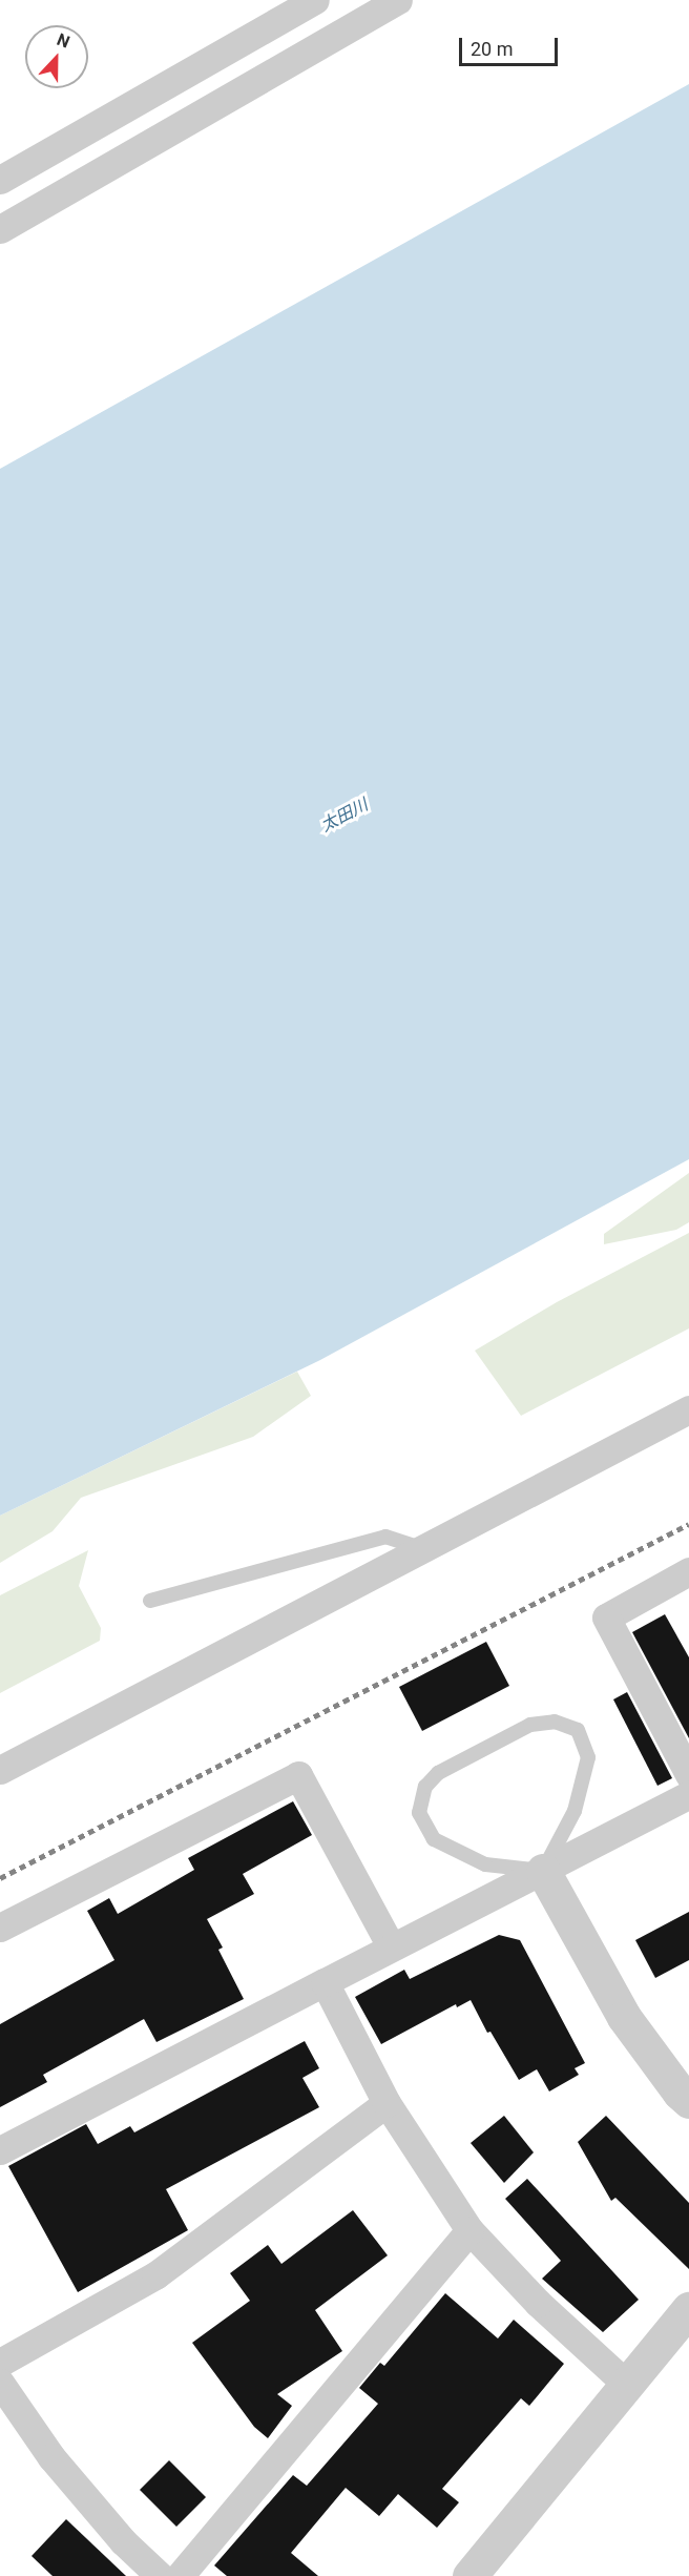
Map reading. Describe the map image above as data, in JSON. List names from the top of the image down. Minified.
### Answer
{"water":["太田川"],"scale_bar":"20 m","north":"top"}
